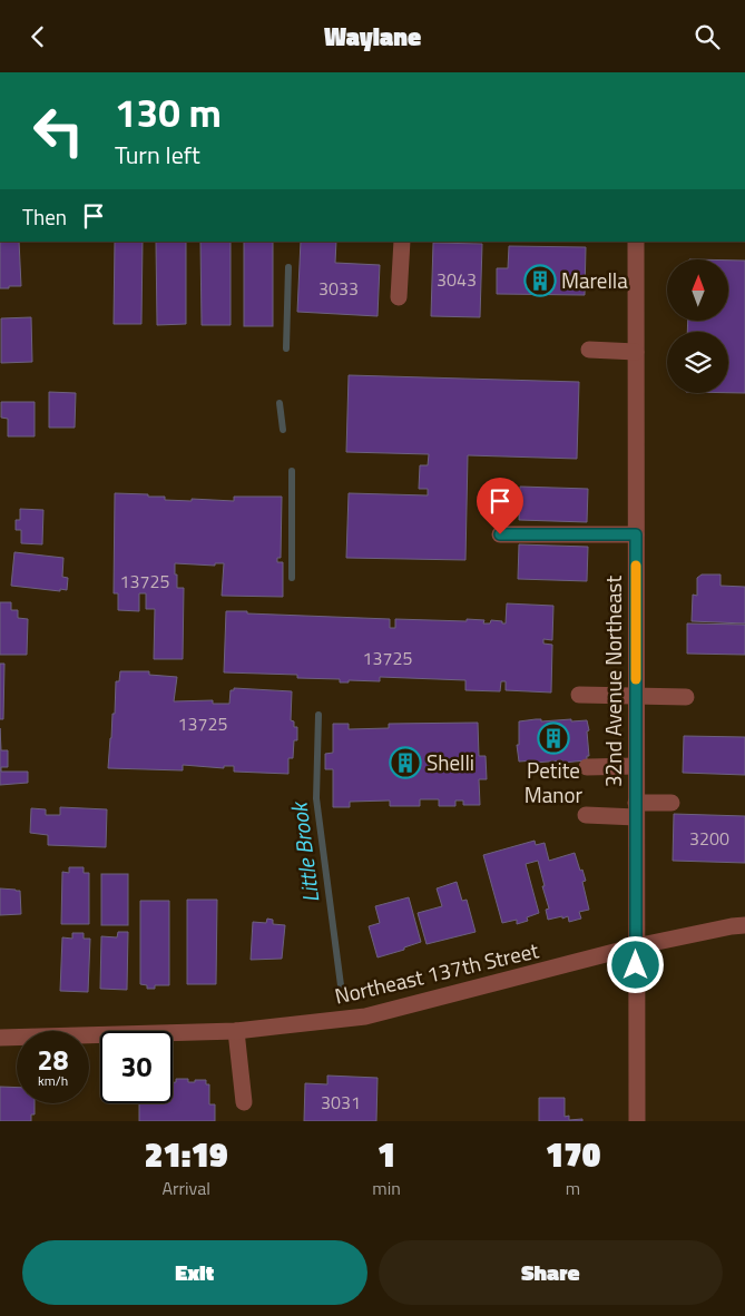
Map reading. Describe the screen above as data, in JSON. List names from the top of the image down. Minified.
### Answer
{"streets":{"street":["32nd Avenue Northeast","Northeast 137th Street"]},"crossings":[["32nd Avenue Northeast","Northeast 137th Street"]],"water":["Little Brook"],"places":{"building":["Marella","Petite Manor","Shelli"]},"house_numbers":["3043","3033","13725","13725","13725","3200","3031"],"north":"top","page":{"header":"Waylane","turn":["130 m","Turn left"],"then":"Then","speed":"28 km/h","limit":"30","eta":["21:19","Arrival","1","min","170","m"],"buttons":["Exit","Share"]}}
